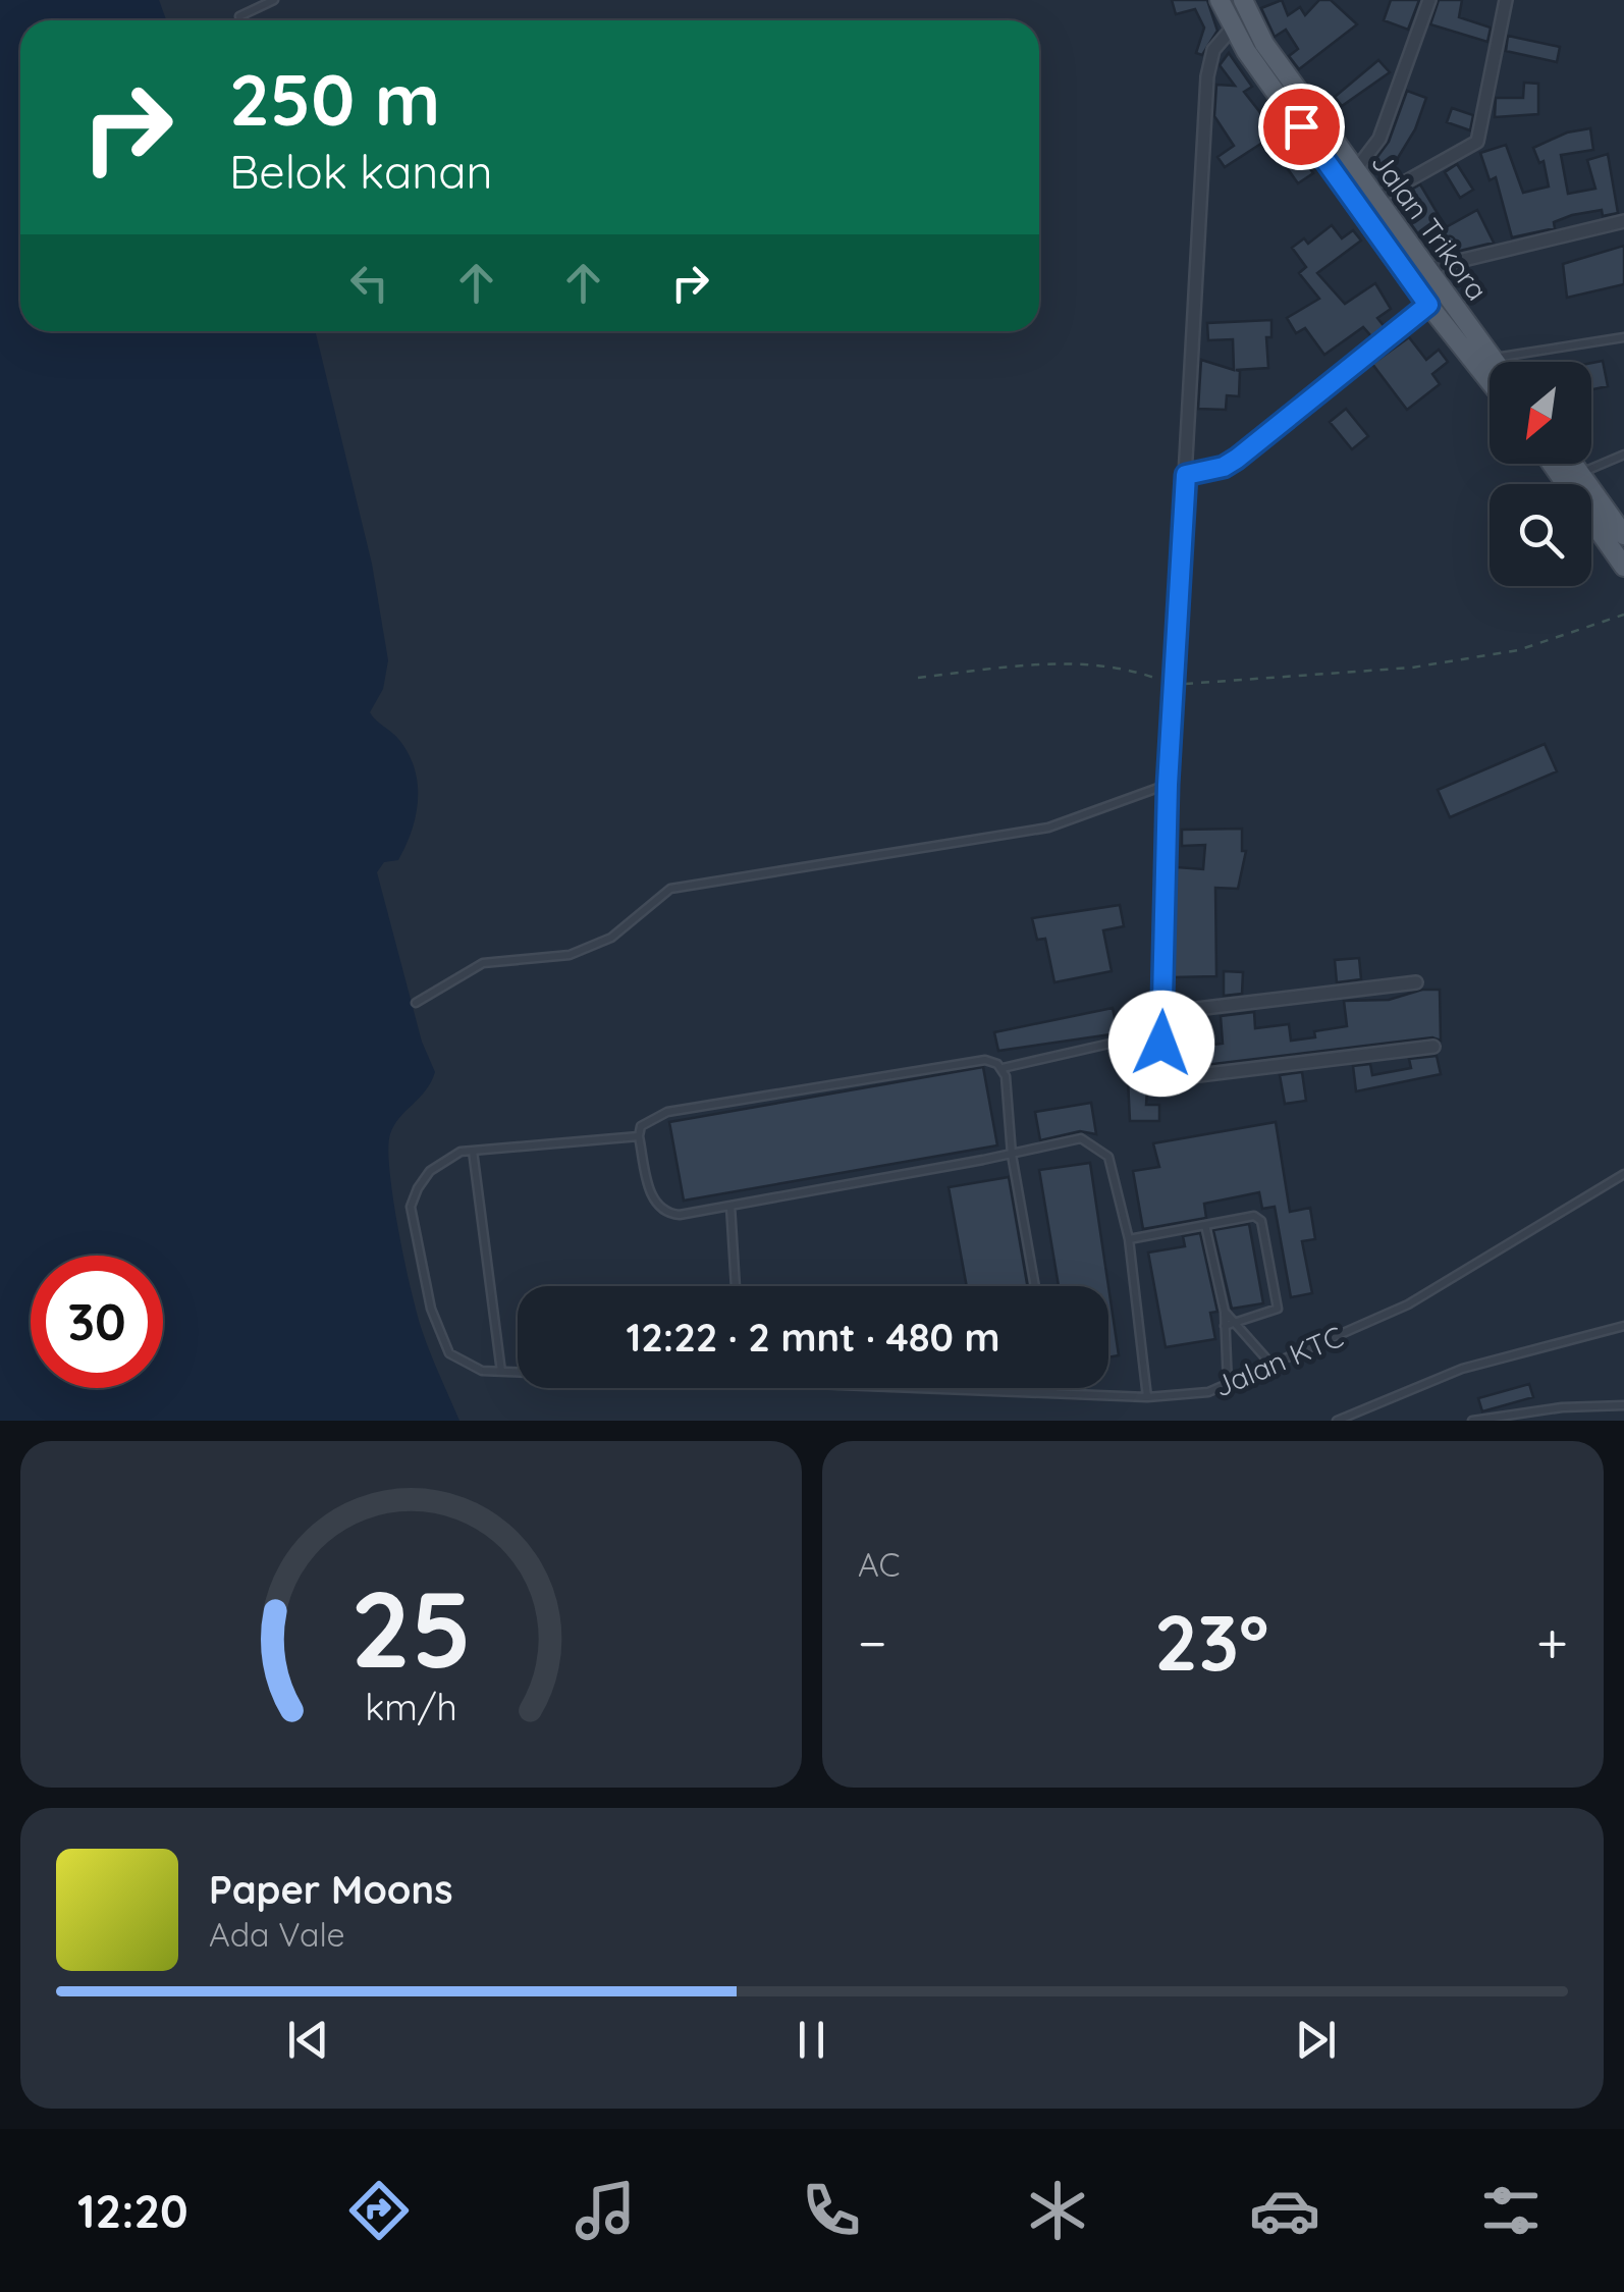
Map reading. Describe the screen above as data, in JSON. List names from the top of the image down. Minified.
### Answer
{"streets":{"main road":["Jalan Trikora"],"lane":["Jalan KTC"]},"north":"bottom left","page":{"turn":["250 m","Belok kanan"],"limit":"30","trip":"12:22 · 2 mnt · 480 m","tile":"AC","heat":["−","23°","+"],"song":["Paper Moons","Ada Vale"],"tabs":"12:20","gauge":["25","km/h"]}}
